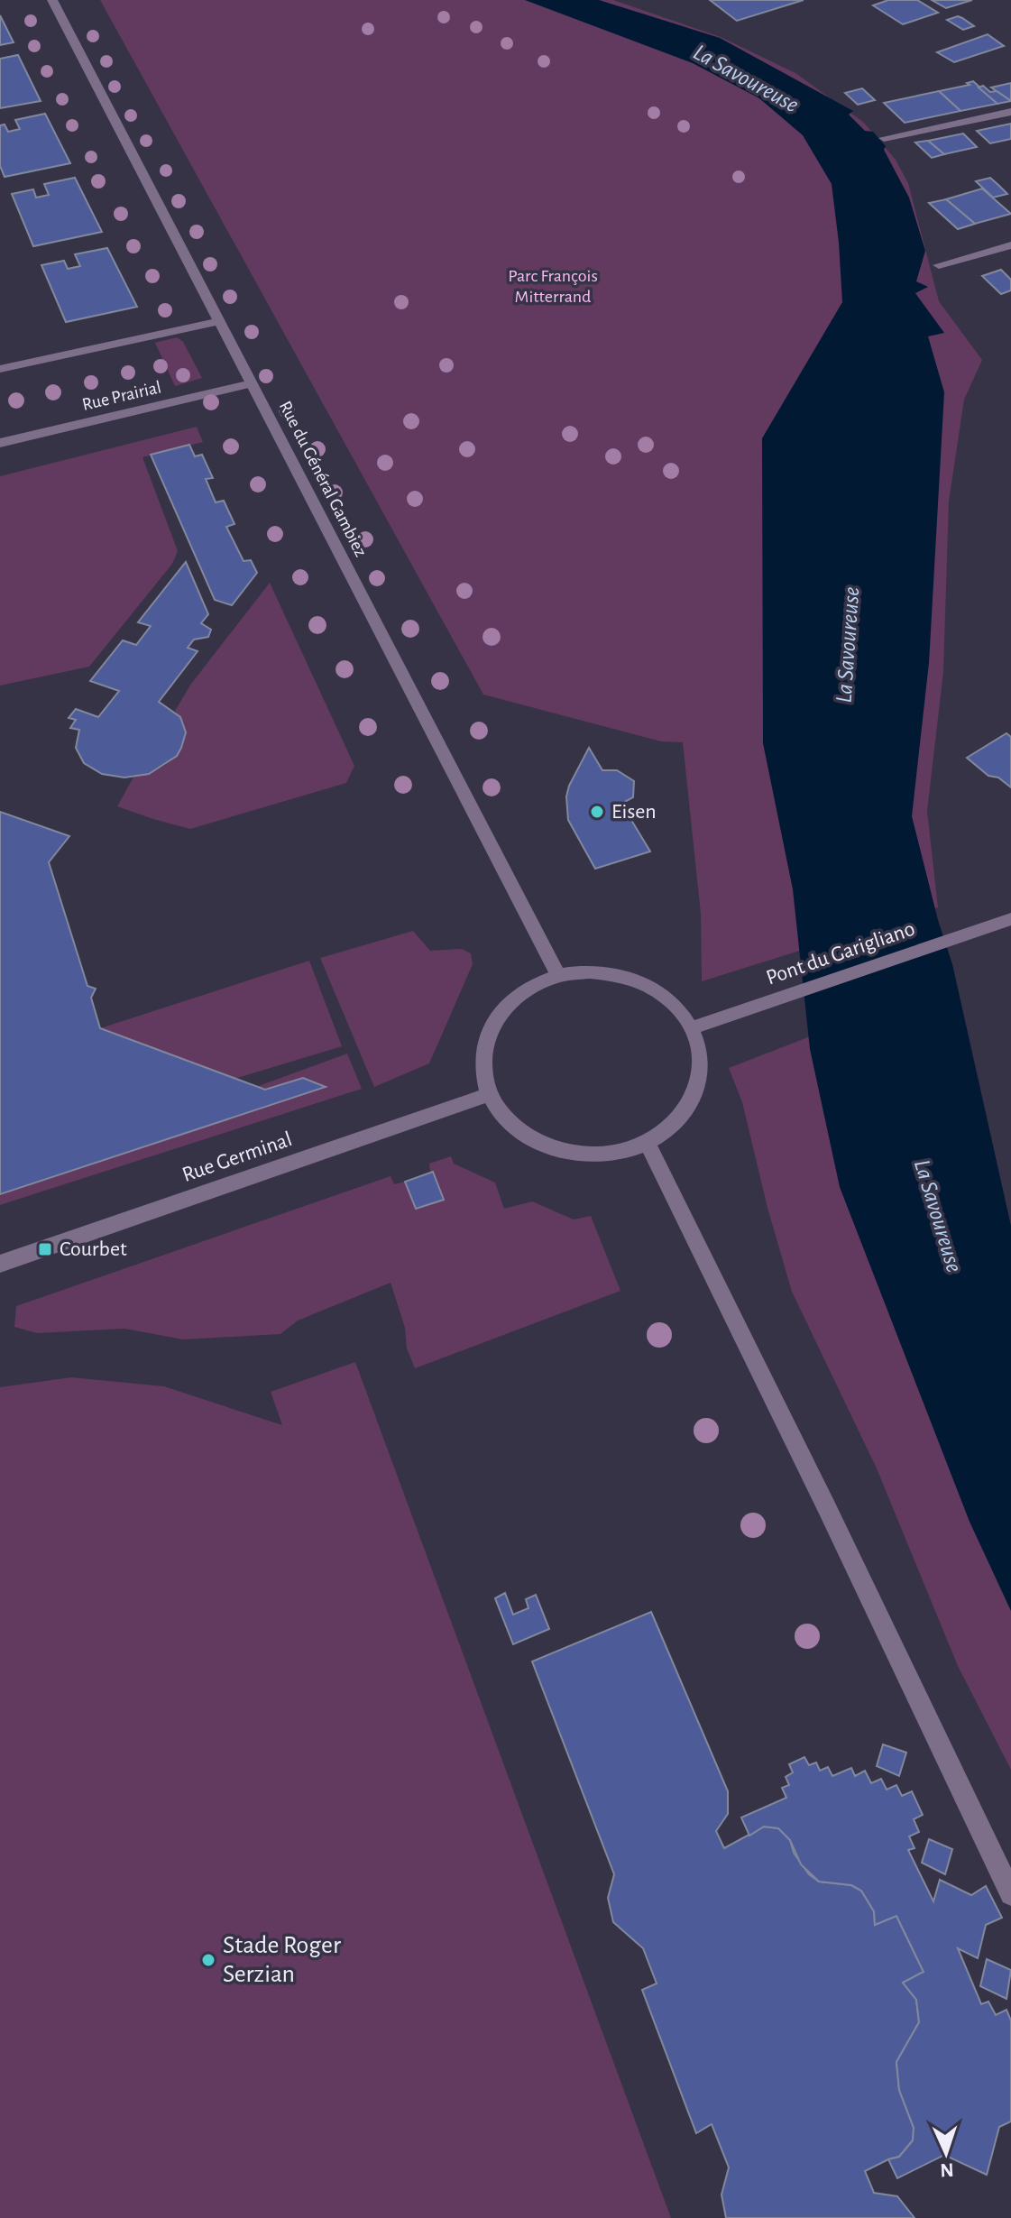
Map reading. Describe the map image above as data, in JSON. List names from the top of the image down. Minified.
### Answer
{"streets":{"street":["Rue Prairial","Rue du Général Gambiez","Pont du Garigliano","Rue Germinal"]},"crossings":[["Rue Prairial","Rue du Général Gambiez"],["Rue du Général Gambiez","Pont du Garigliano"],["Rue du Général Gambiez","Rue Germinal"],["Pont du Garigliano","Rue Germinal"]],"water":["La Savoureuse"],"parks":["Parc François Mitterrand"],"places":{"other":["Eisen","Stade Roger Serzian"],"transit":["Courbet"]},"north":"bottom"}
